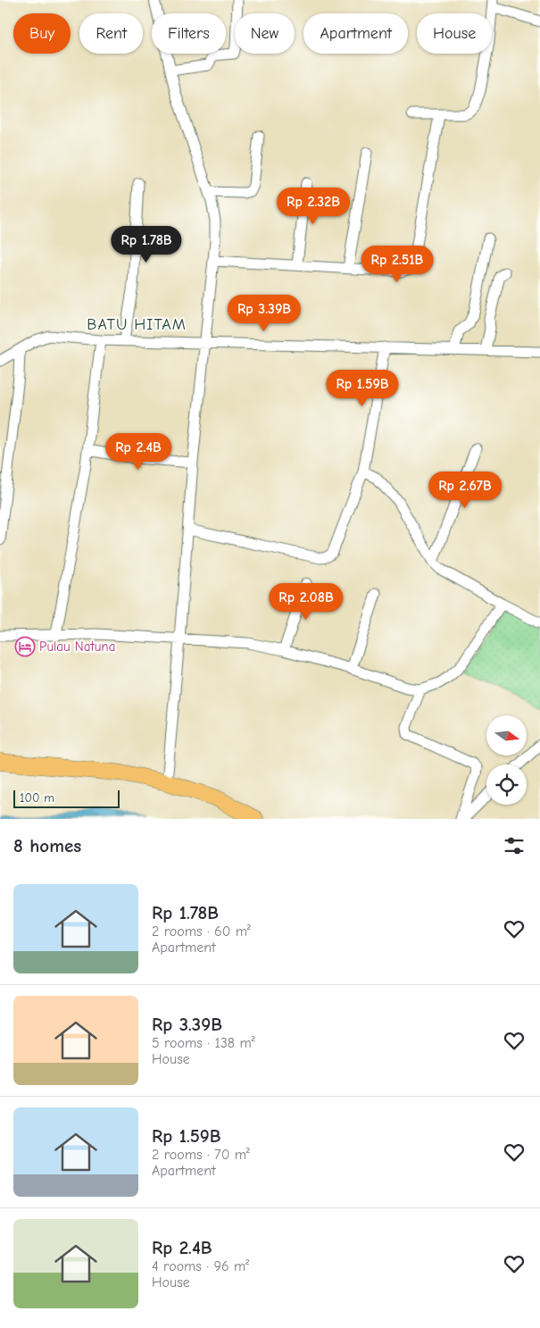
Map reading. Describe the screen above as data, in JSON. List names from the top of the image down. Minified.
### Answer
{"districts":["BATU HITAM"],"places":{"hotel":["Pulau Natuna"]},"scale_bar":"100 m","north":"right","page":{"chip":["Buy","Rent","Filters","New","Apartment","House"],"price":["Rp 2.32B","Rp 1.78B","Rp 2.51B","Rp 3.39B","Rp 1.59B","Rp 2.4B","Rp 2.67B","Rp 2.08B"],"scale":"100 m","heading":"8 homes","list":[{"name":"Rp 1.78B","note":"2 rooms · 60 m² · Apartment"},{"name":"Rp 3.39B","note":"5 rooms · 138 m² · House"},{"name":"Rp 1.59B","note":"2 rooms · 70 m² · Apartment"},{"name":"Rp 2.4B","note":"4 rooms · 96 m² · House"}]}}
